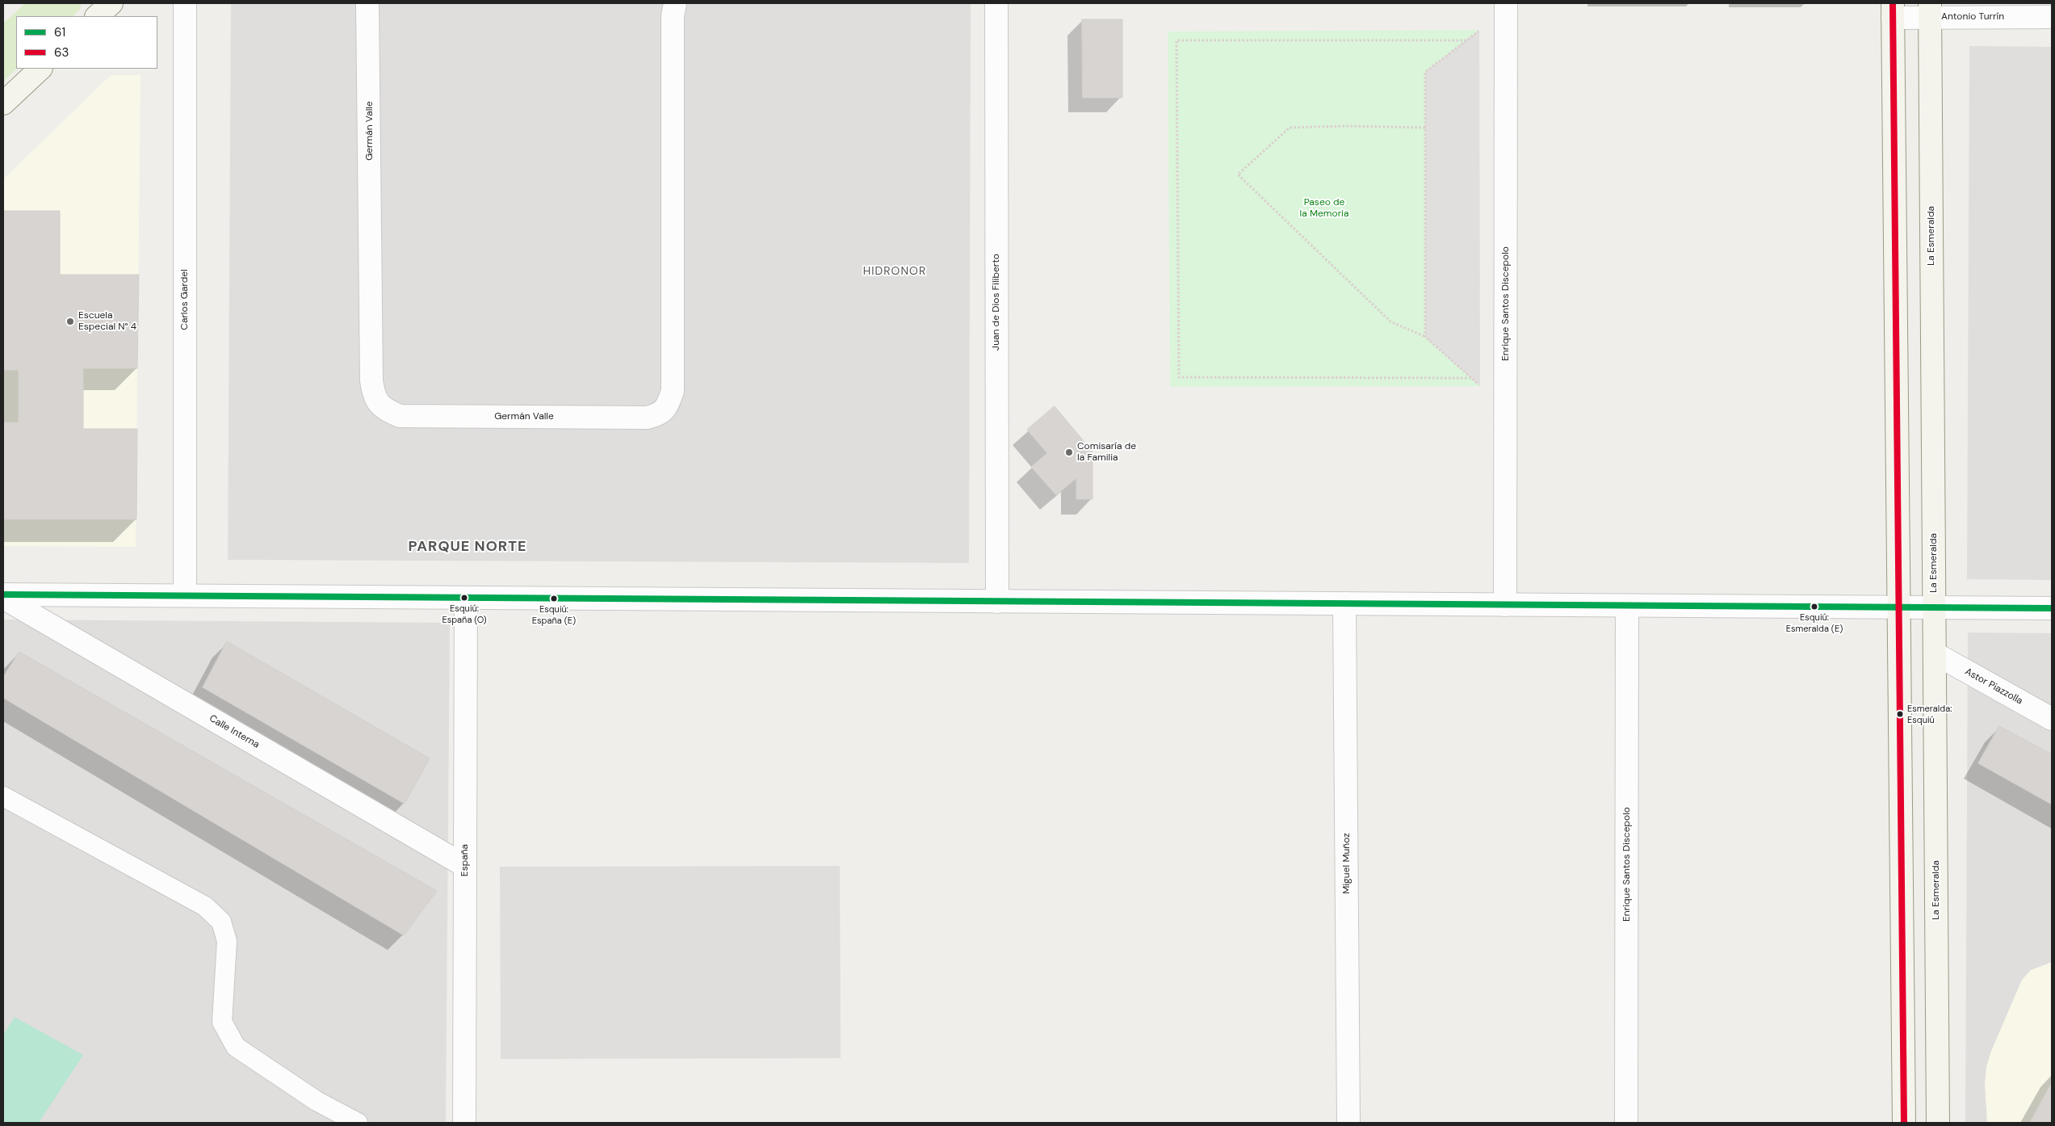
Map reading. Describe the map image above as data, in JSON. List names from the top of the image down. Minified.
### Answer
{"streets":{"main road":["La Esmeralda"],"street":["Antonio Turrín","Germán Valle","Carlos Gardel","Juan de Dios Filiberto","Enrique Santos Discepolo","Astor Piazzolla","Calle Interna","España","Miguel Muñoz"]},"crossings":[["Antonio Turrín","La Esmeralda"],["La Esmeralda","Astor Piazzolla"],["Calle Interna","España"]],"districts":["HIDRONOR","PARQUE NORTE"],"parks":["Paseo de la Memoria"],"places":["Escuela Especial N° 4","Comisaría de la Familia","Esquiú: España (O)","Esquiú: España (E)","Esquiú: Esmeralda (E)","Esmeralda: Esquiú"],"lines":["transit line 63","transit line 61"],"legend":["61","63"]}
